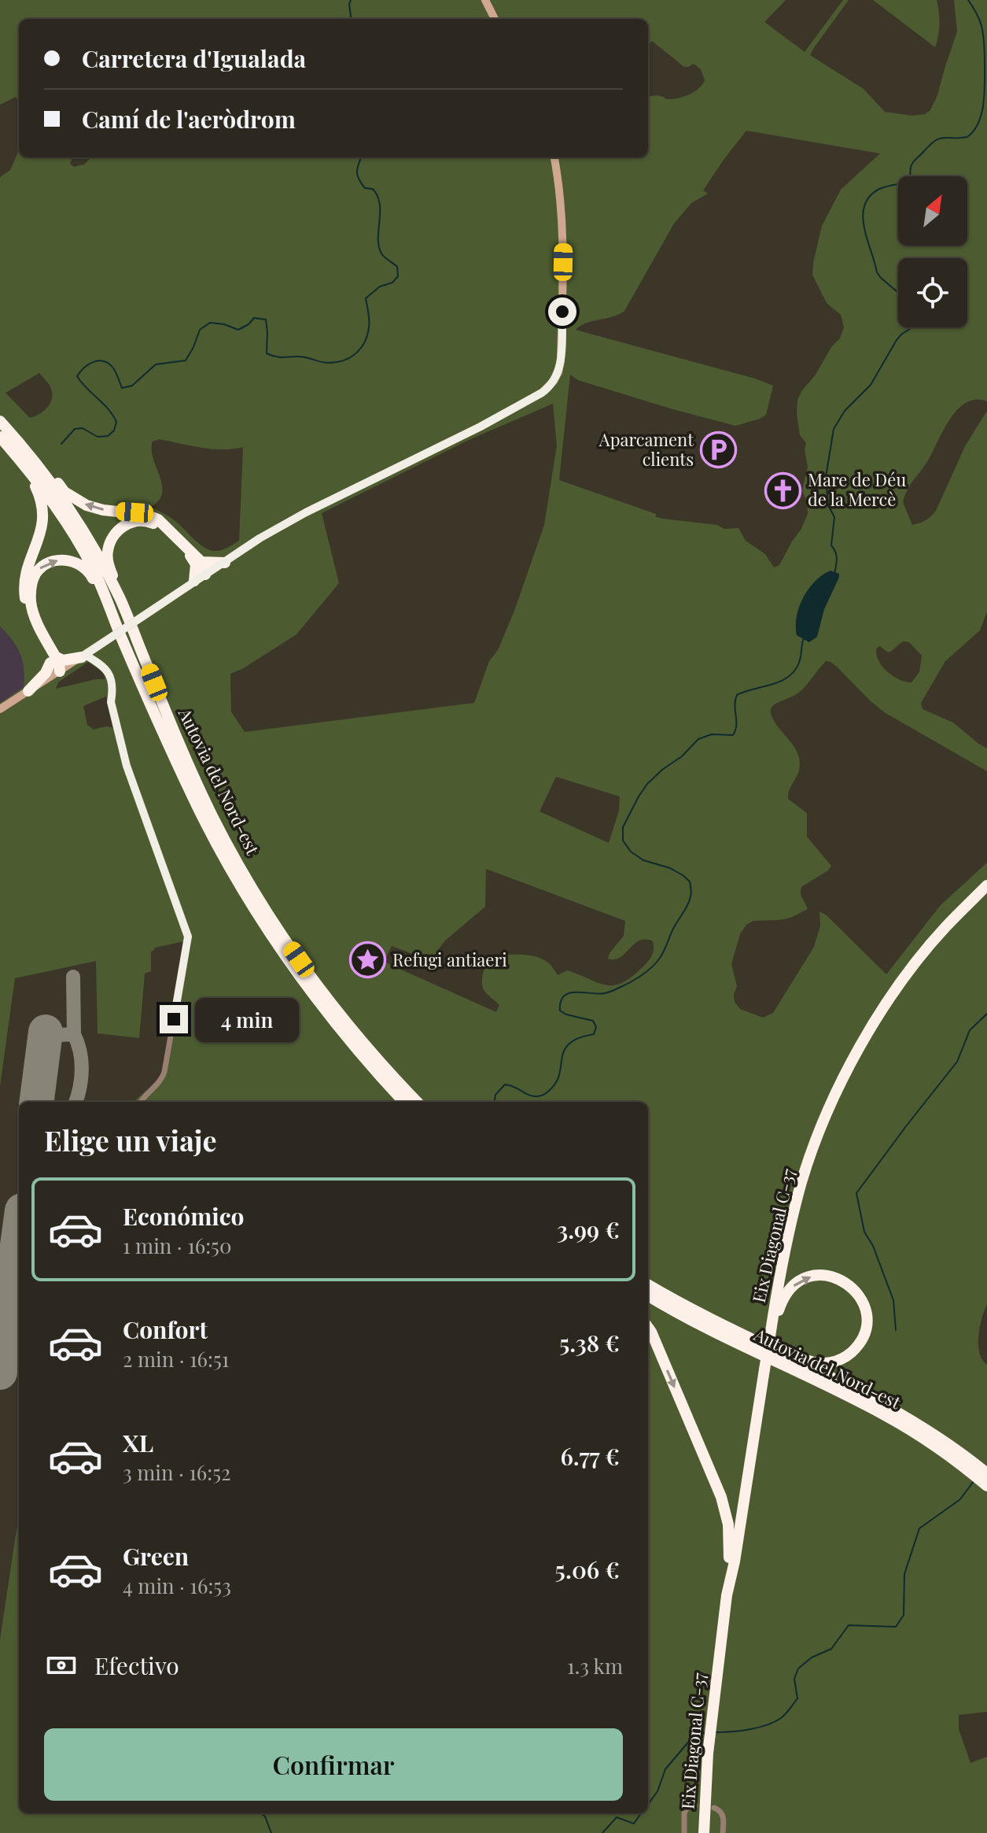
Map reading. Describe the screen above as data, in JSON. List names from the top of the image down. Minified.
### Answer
{"streets":{"highway":["Autovia del Nord-est","Eix Diagonal C-37"]},"places":{"parking":["Aparcament clients"],"church":["Mare de Déu de la Mercè"],"place":["Refugi antiaeri"]},"north":"top right","page":{"banner":["Carretera d'Igualada","Camí de l'aeròdrom"],"bubble":"4 min","heading":"Elige un viaje","list":[{"name":"Económico","note":"1 min · 16:50","value":"3.99 €"},{"name":"Confort","note":"2 min · 16:51","value":"5.38 €"},{"name":"XL","note":"3 min · 16:52","value":"6.77 €"},{"name":"Green","note":"4 min · 16:53","value":"5.06 €"}],"pay":["Efectivo","1.3 km"],"buttons":"Confirmar"}}
